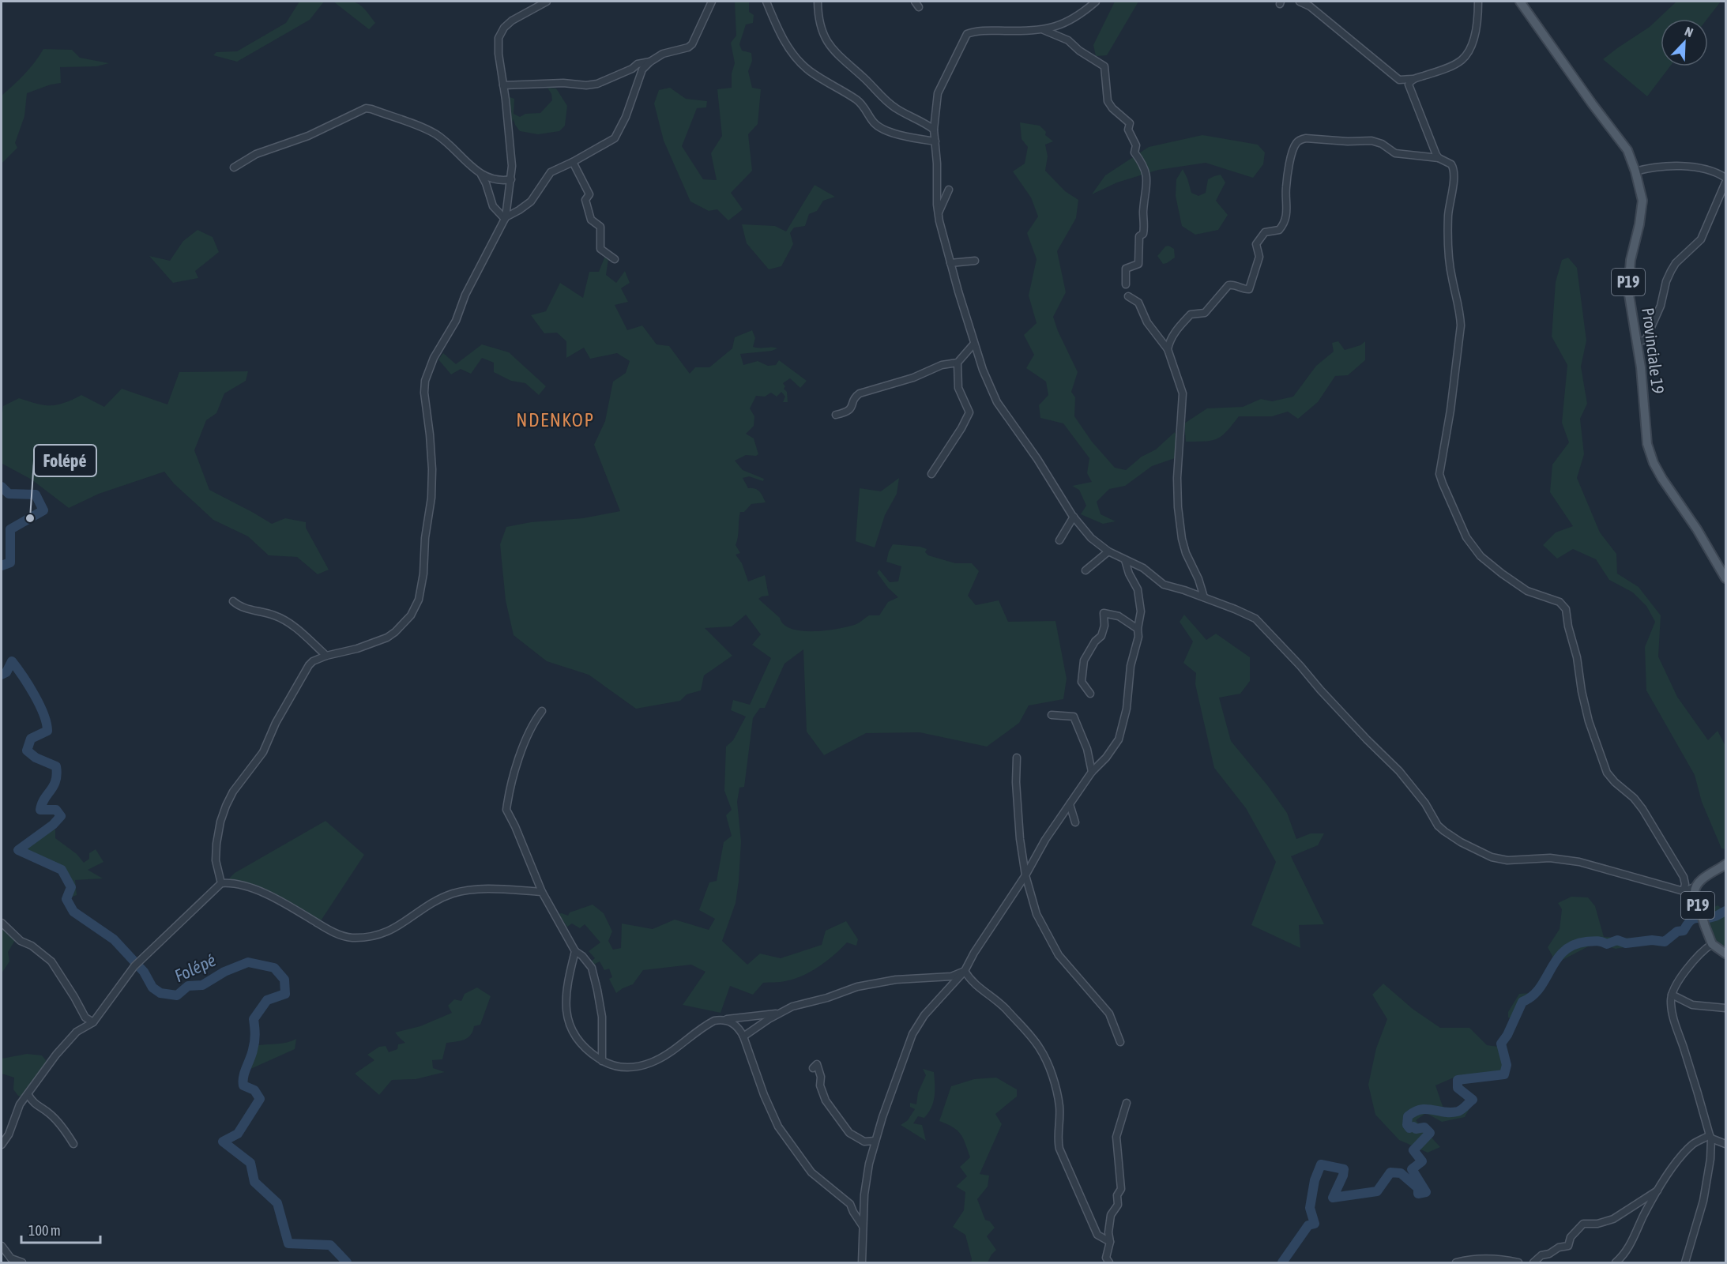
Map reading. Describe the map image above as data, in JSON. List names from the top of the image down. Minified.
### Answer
{"streets":{"main road":["P19","Provinciale 19"]},"districts":["NDENKOP"],"water":["Folépé"],"places":["Folépé"],"scale_bar":"100 m","north":"top right"}
